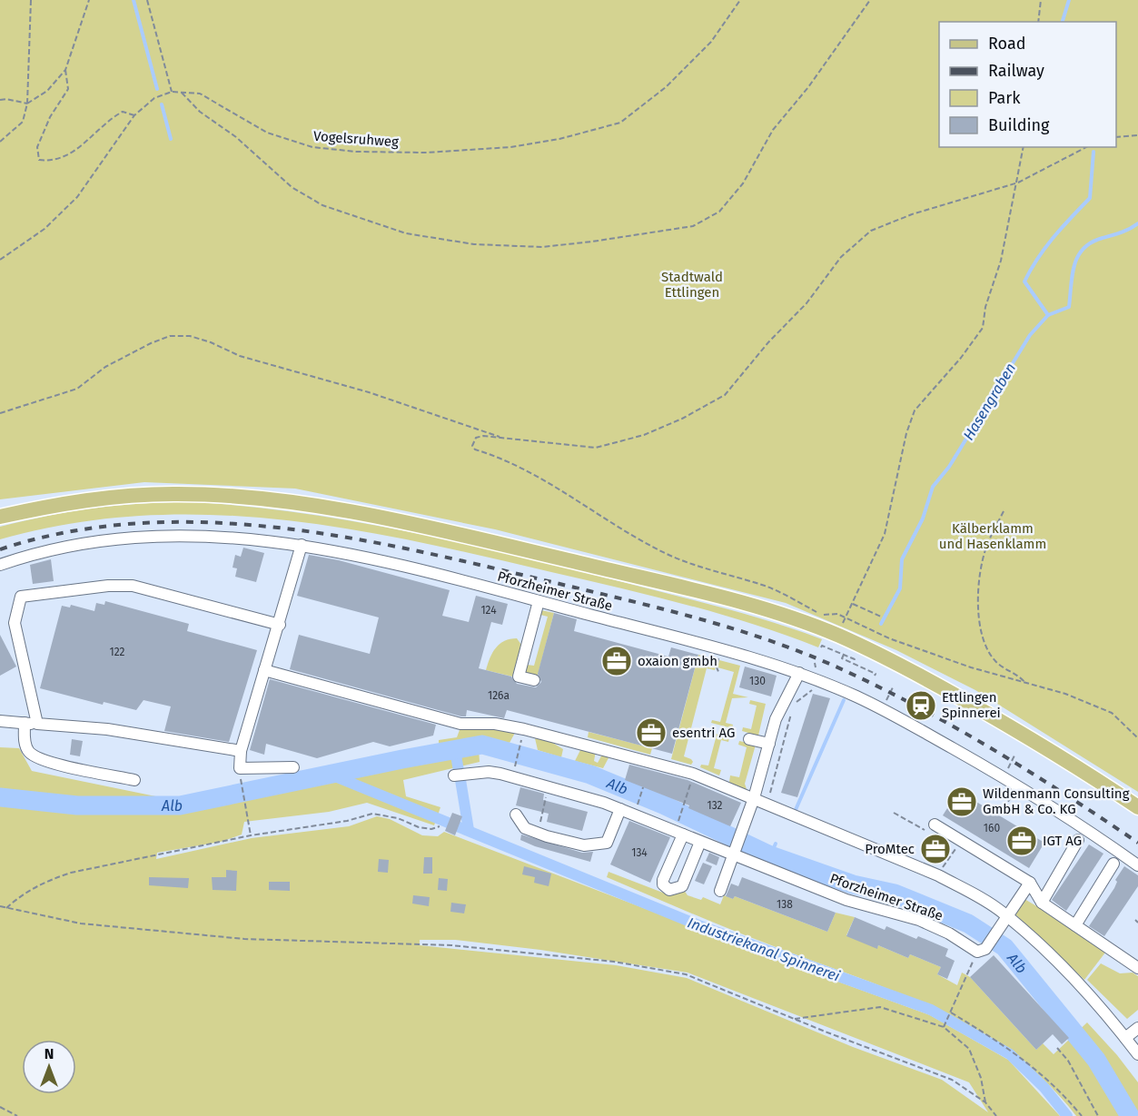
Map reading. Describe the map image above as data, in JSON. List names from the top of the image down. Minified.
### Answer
{"streets":{"street":["Pforzheimer Straße"],"path":["Vogelsruhweg"]},"water":["Hasengraben","Alb","Industriekanal Spinnerei"],"parks":["Stadtwald Ettlingen","Kälberklamm und Hasenklamm"],"places":{"office":["oxaion gmbh","esentri AG","Wildenmann Consulting GmbH & Co. KG","IGT AG","ProMtec"],"station":["Ettlingen Spinnerei"]},"house_numbers":["124","122","130","126a","132","160","134","138"],"legend":["Road","Railway","Park","Building"],"north":"top"}
